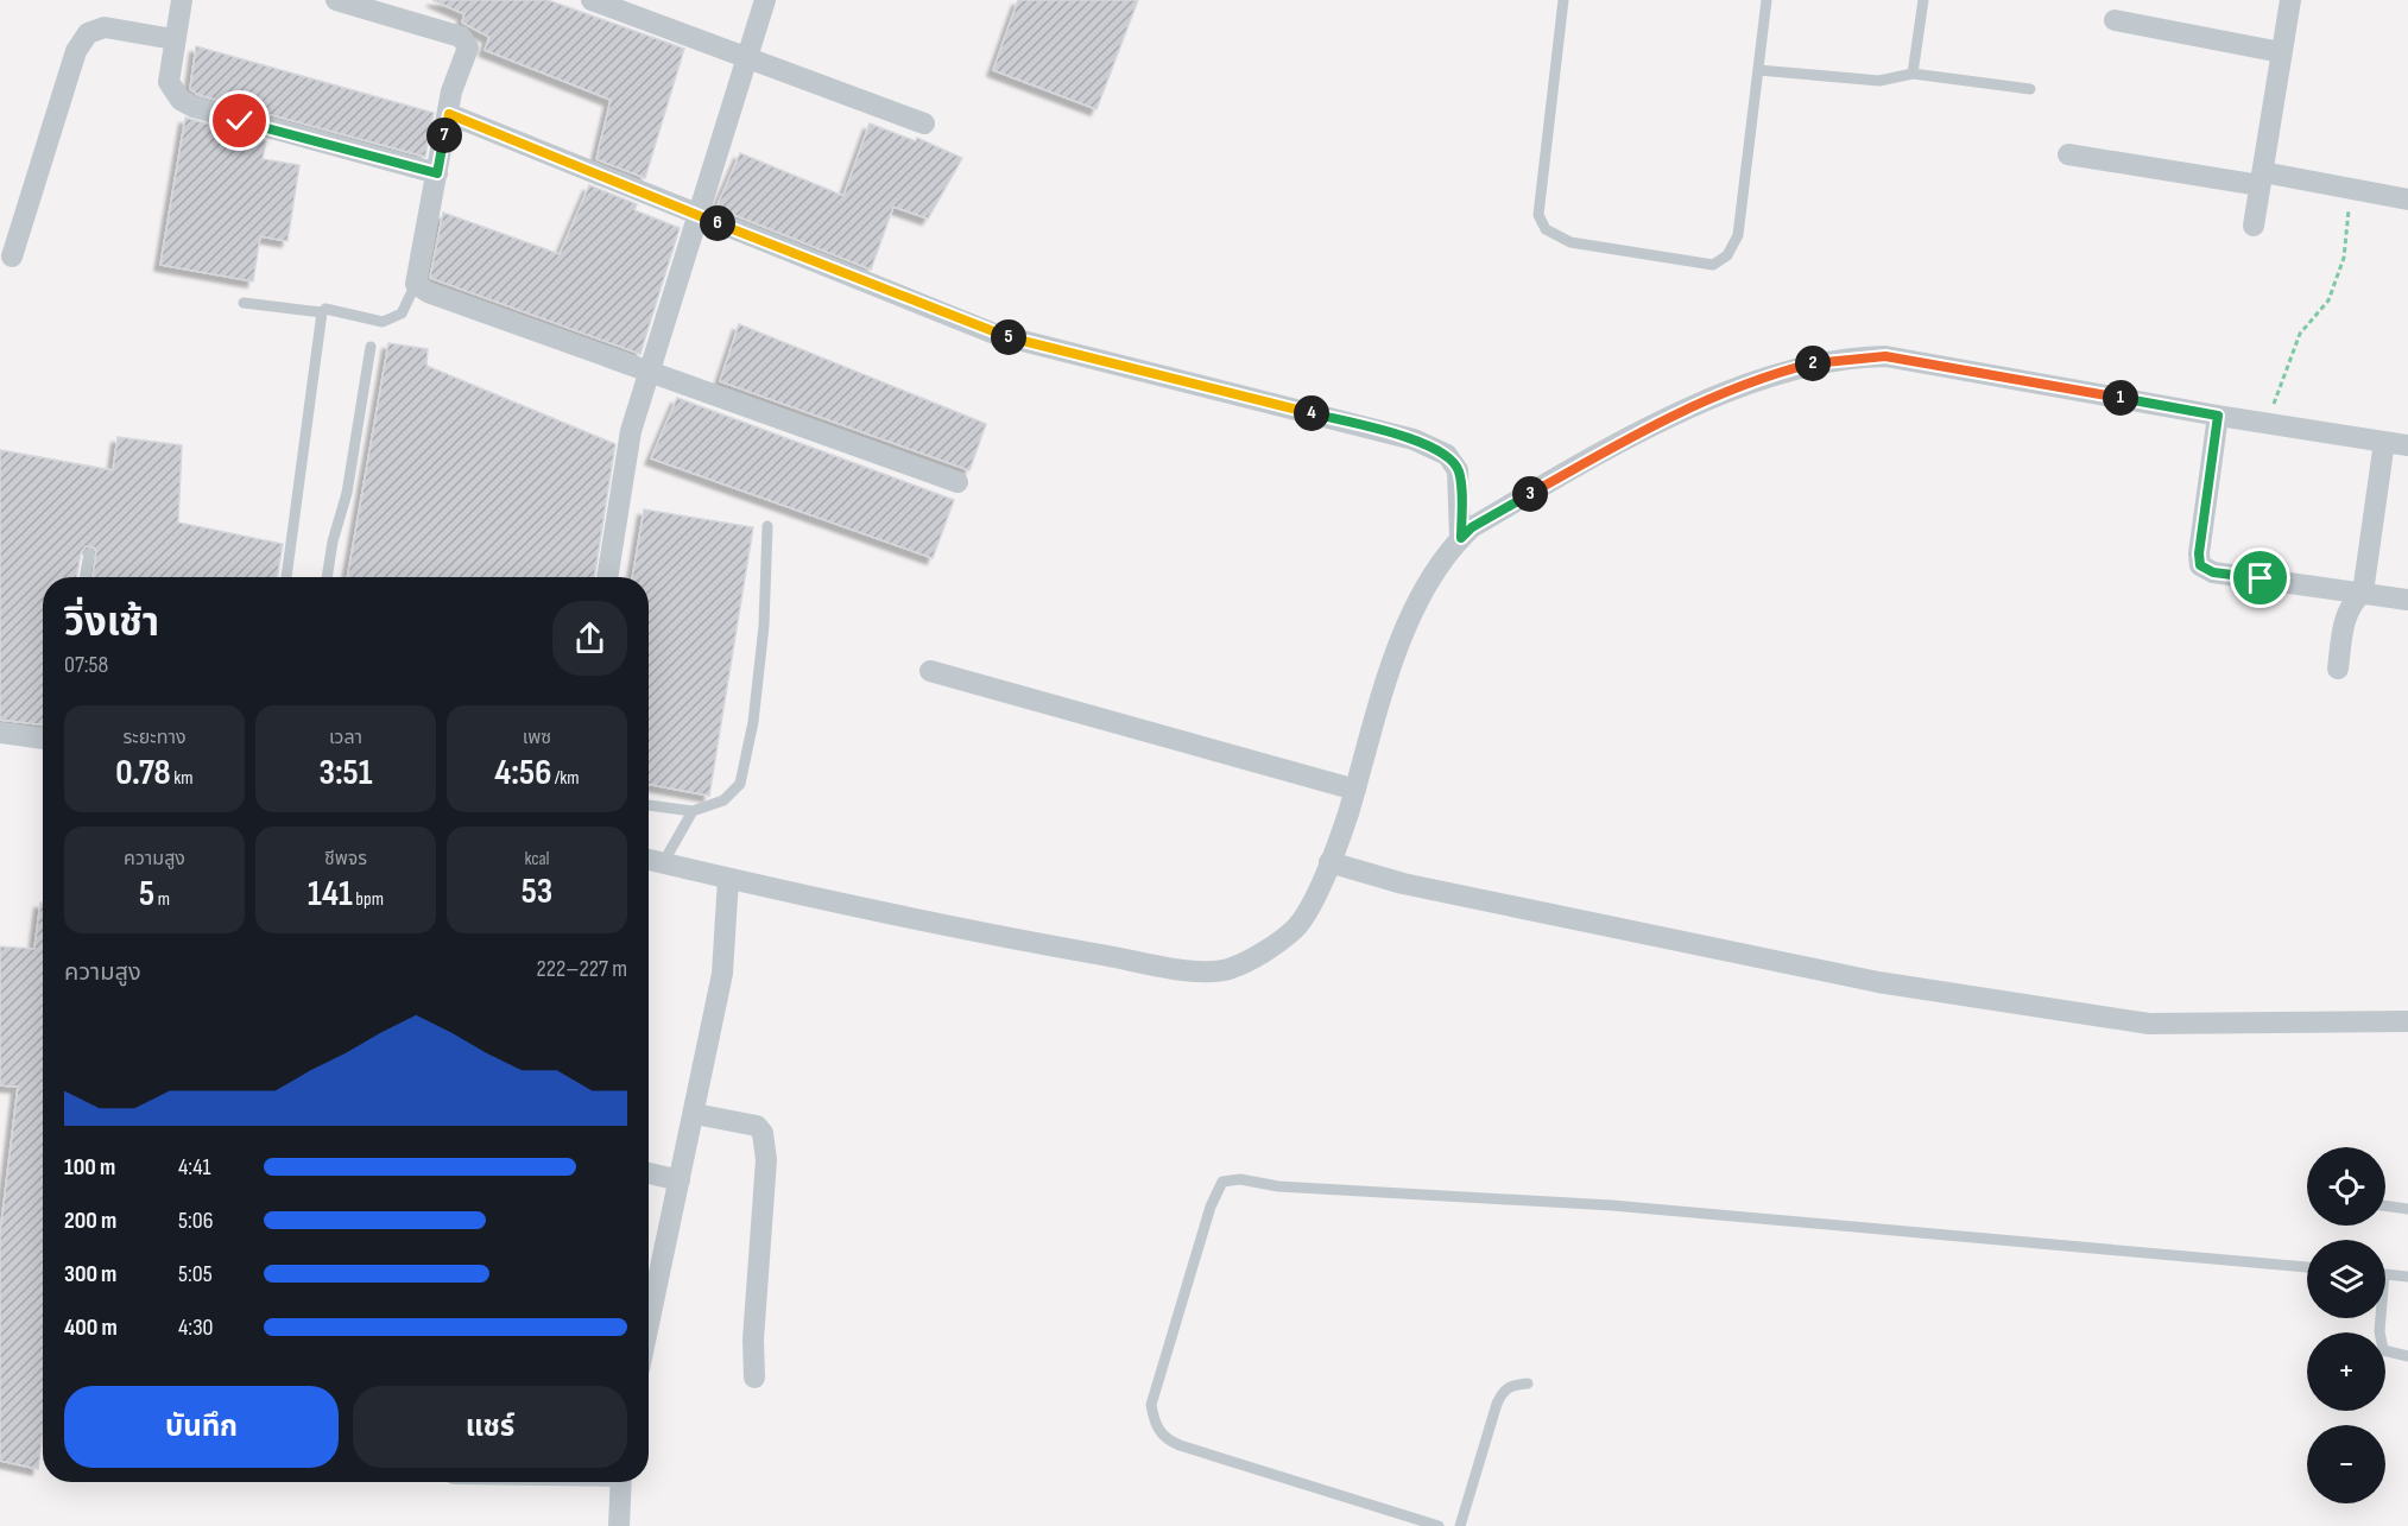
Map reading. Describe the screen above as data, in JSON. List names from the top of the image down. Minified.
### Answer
{"page":{"pins":["7","6","5","2","1","4","3"],"heading":["วิ่งเช้า","07:58"],"stats":[["ระยะทาง","0.78 km"],["เวลา","3:51"],["เพซ","4:56 /km"],["ความสูง","5 m"],["ชีพจร","141 bpm"],["kcal","53"]],"chart":["ความสูง","222–227 m"],"list":[{"name":"100 m","note":"4:41"},{"name":"200 m","note":"5:06"},{"name":"300 m","note":"5:05"},{"name":"400 m","note":"4:30"}],"map_buttons":["+","−"],"buttons":["บันทึก","แชร์"]}}
